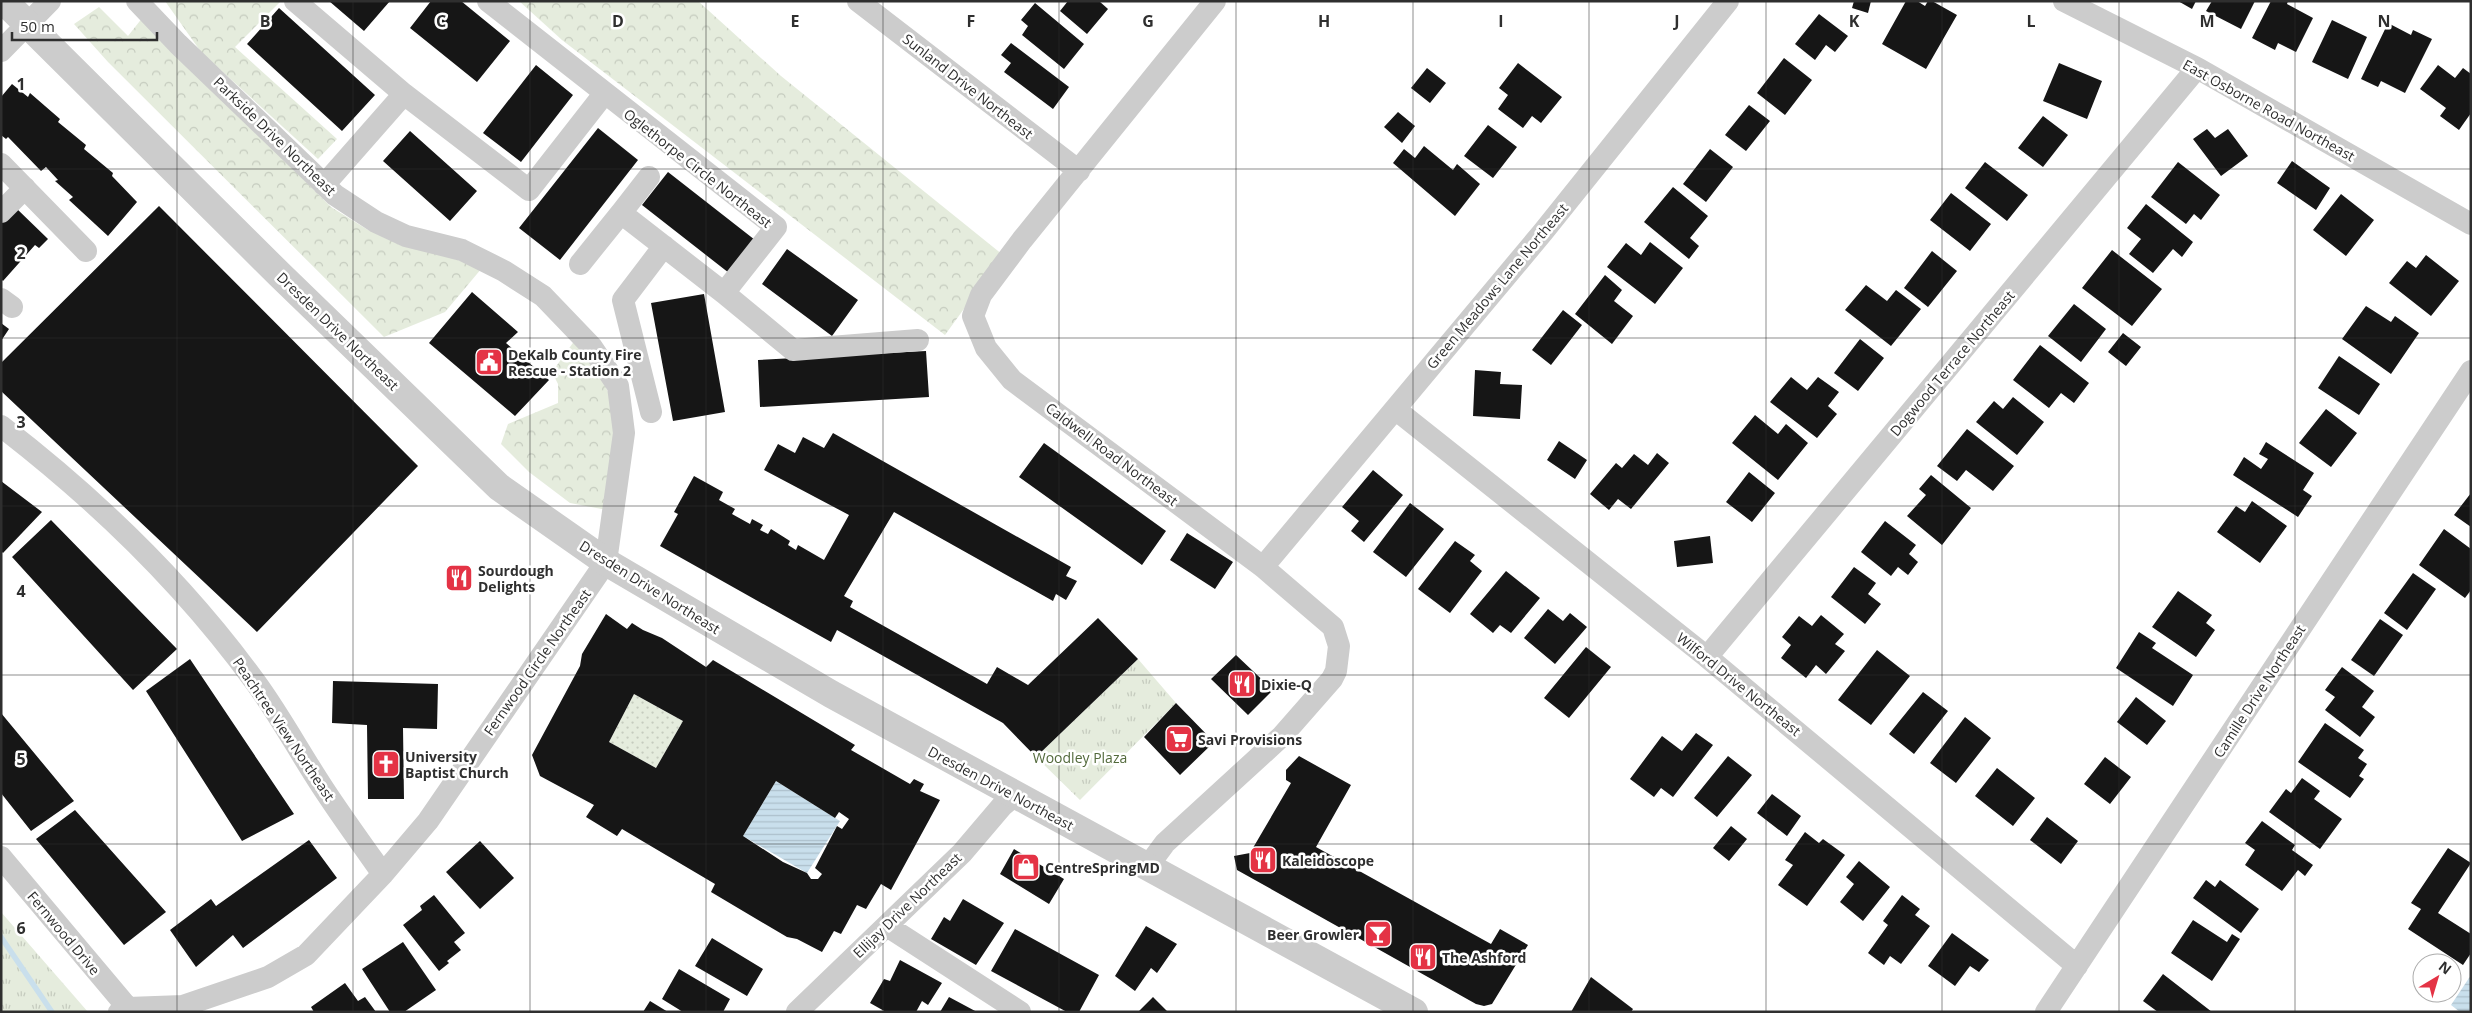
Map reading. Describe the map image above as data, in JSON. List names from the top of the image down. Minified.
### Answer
{"streets":{"street":["Sunland Drive Northeast","East Osborne Road Northeast","Parkside Drive Northeast","Oglethorpe Circle Northeast","Green Meadows Lane Northeast","Dresden Drive Northeast","Dogwood Terrace Northeast","Caldwell Road Northeast","Fernwood Circle Northeast","Wilford Drive Northeast","Camille Drive Northeast","Peachtree View Northeast","Ellijay Drive Northeast","Fernwood Drive"]},"crossings":[["Sunland Drive Northeast","Caldwell Road Northeast"],["East Osborne Road Northeast","Dogwood Terrace Northeast"],["Parkside Drive Northeast","Dresden Drive Northeast"],["Parkside Drive Northeast","Fernwood Circle Northeast"],["Green Meadows Lane Northeast","Caldwell Road Northeast"],["Green Meadows Lane Northeast","Wilford Drive Northeast"],["Dresden Drive Northeast","Caldwell Road Northeast"],["Dresden Drive Northeast","Fernwood Circle Northeast"],["Dresden Drive Northeast","Ellijay Drive Northeast"],["Dogwood Terrace Northeast","Wilford Drive Northeast"],["Fernwood Circle Northeast","Peachtree View Northeast"],["Fernwood Circle Northeast","Fernwood Drive"],["Wilford Drive Northeast","Camille Drive Northeast"]],"parks":["Woodley Plaza"],"places":{"public building":["DeKalb County Fire Rescue - Station 2"],"restaurant":["Sourdough Delights","Dixie-Q","Kaleidoscope","The Ashford"],"supermarket":["Savi Provisions"],"church":["University Baptist Church"],"shop":["CentreSpringMD"],"bar":["Beer Growler"]},"scale_bar":"50 m","north":"top right","grid":{"columns":["B","C","D","E","F","G","H","I","J","K","L","M","N"],"rows":["1","2","3","4","5","6"]}}
